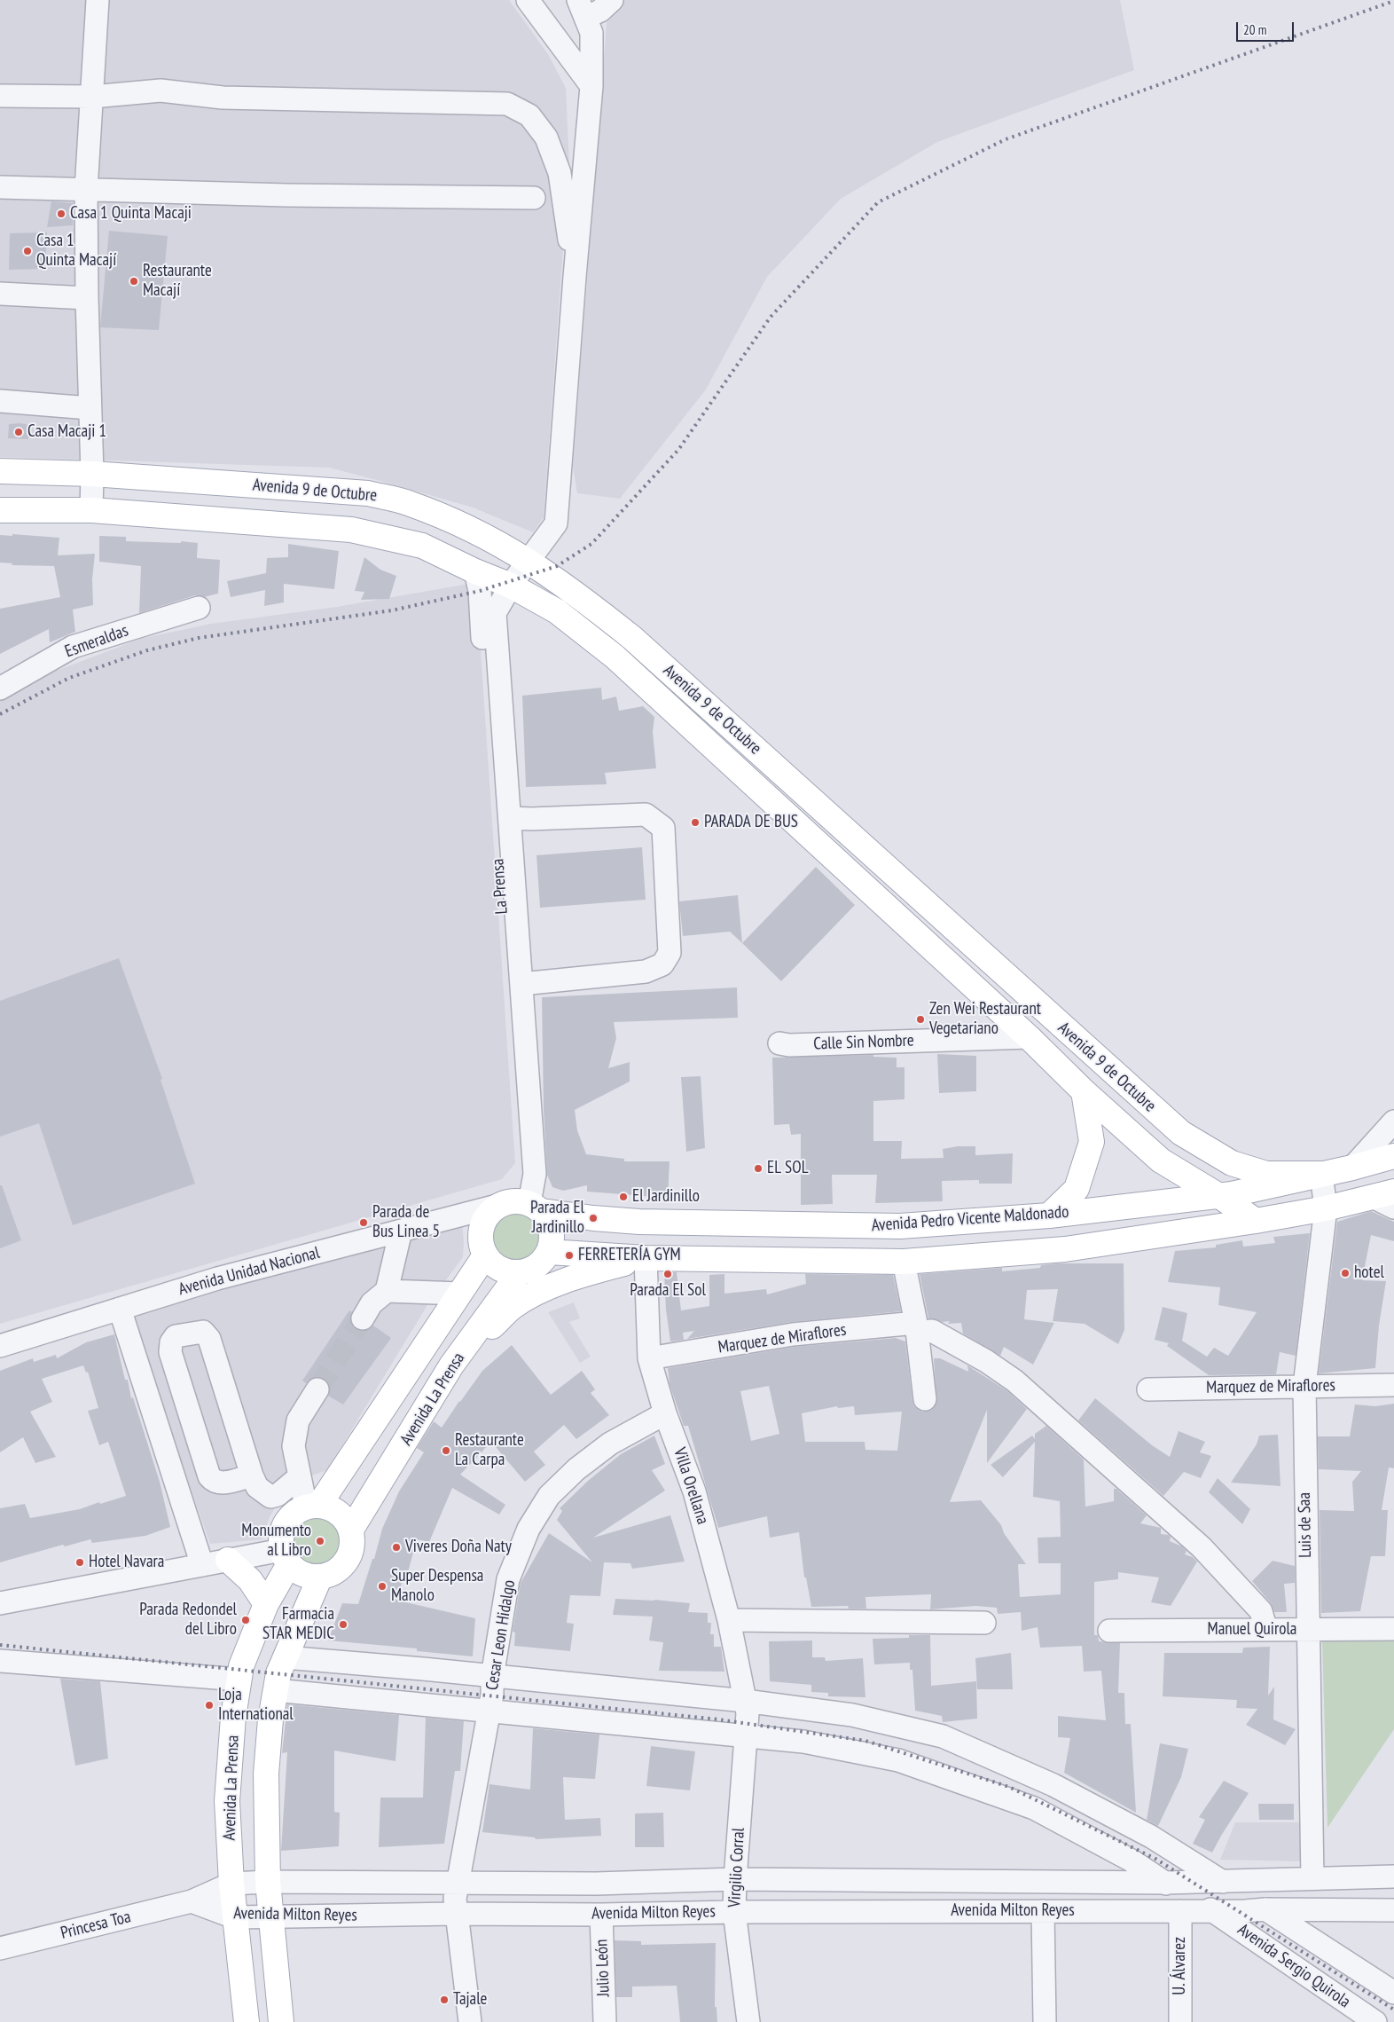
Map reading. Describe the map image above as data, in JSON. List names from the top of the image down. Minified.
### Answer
{"streets":{"main road":["Avenida 9 de Octubre","Avenida Pedro Vicente Maldonado","Avenida La Prensa"],"street":["Esmeraldas","La Prensa","Calle Sin Nombre","Avenida Unidad Nacional","Marquez de Miraflores","Villa Orellana","Luis de Saa","Manuel Quirola","Cesar Leon Hidalgo","Virgilio Corral","Avenida Milton Reyes","Princesa Toa","U. Álvarez","Avenida Sergio Quirola","Julio León"]},"crossings":[["Avenida 9 de Octubre","La Prensa"],["Avenida 9 de Octubre","Calle Sin Nombre"],["Avenida 9 de Octubre","Avenida Pedro Vicente Maldonado"],["Avenida 9 de Octubre","Luis de Saa"],["La Prensa","Avenida Pedro Vicente Maldonado"],["La Prensa","Avenida Unidad Nacional"],["La Prensa","Avenida La Prensa"],["Avenida Pedro Vicente Maldonado","Avenida Unidad Nacional"],["Avenida Pedro Vicente Maldonado","Avenida La Prensa"],["Avenida Pedro Vicente Maldonado","Villa Orellana"],["Avenida Pedro Vicente Maldonado","Luis de Saa"],["Avenida Unidad Nacional","Avenida La Prensa"],["Marquez de Miraflores","Villa Orellana"],["Marquez de Miraflores","Luis de Saa"],["Marquez de Miraflores","Manuel Quirola"],["Avenida La Prensa","Avenida Milton Reyes"],["Avenida La Prensa","Avenida Sergio Quirola"],["Villa Orellana","Cesar Leon Hidalgo"],["Villa Orellana","Virgilio Corral"],["Villa Orellana","Avenida Sergio Quirola"],["Luis de Saa","Manuel Quirola"],["Luis de Saa","Avenida Milton Reyes"],["Cesar Leon Hidalgo","Avenida Milton Reyes"],["Cesar Leon Hidalgo","Avenida Sergio Quirola"],["Virgilio Corral","Avenida Milton Reyes"],["Virgilio Corral","Avenida Sergio Quirola"],["Avenida Milton Reyes","Princesa Toa"],["Avenida Milton Reyes","U. Álvarez"],["Avenida Milton Reyes","Avenida Sergio Quirola"],["Avenida Milton Reyes","Julio León"]],"places":["Casa 1 Quinta Macaji","Casa 1 Quinta Macají","Restaurante Macají","Casa Macaji 1","PARADA DE BUS","Zen Wei Restaurant Vegetariano","EL SOL","El Jardinillo","Parada El Jardinillo","Parada de Bus Linea 5","FERRETERÍA GYM","hotel","Parada El Sol","Restaurante La Carpa","Monumento al Libro","Viveres Doña Naty","Hotel Navara","Super Despensa Manolo","Parada Redondel del Libro","Farmacia STAR MEDIC","Loja International","Tajale"],"scale_bar":"20 m"}
